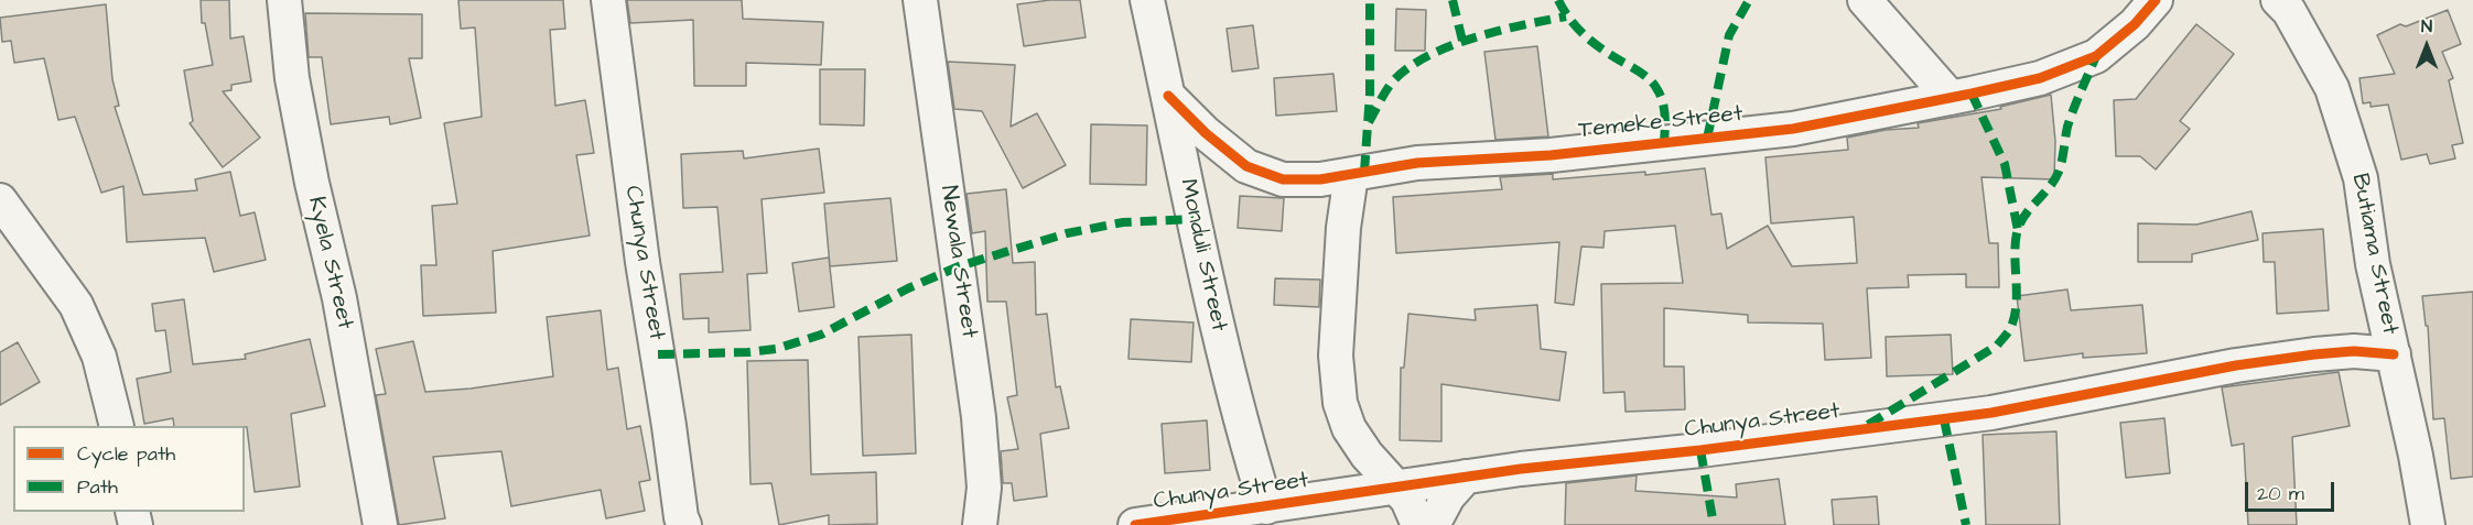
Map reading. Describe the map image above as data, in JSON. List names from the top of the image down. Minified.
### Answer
{"streets":{"street":["Temeke Street","Butiama Street","Monduli Street","Newala Street","Kyela Street","Chunya Street"]},"crossings":[["Temeke Street","Monduli Street"],["Butiama Street","Chunya Street"],["Monduli Street","Chunya Street"]],"legend":["Cycle path","Path"],"scale_bar":"20 m","north":"top"}
